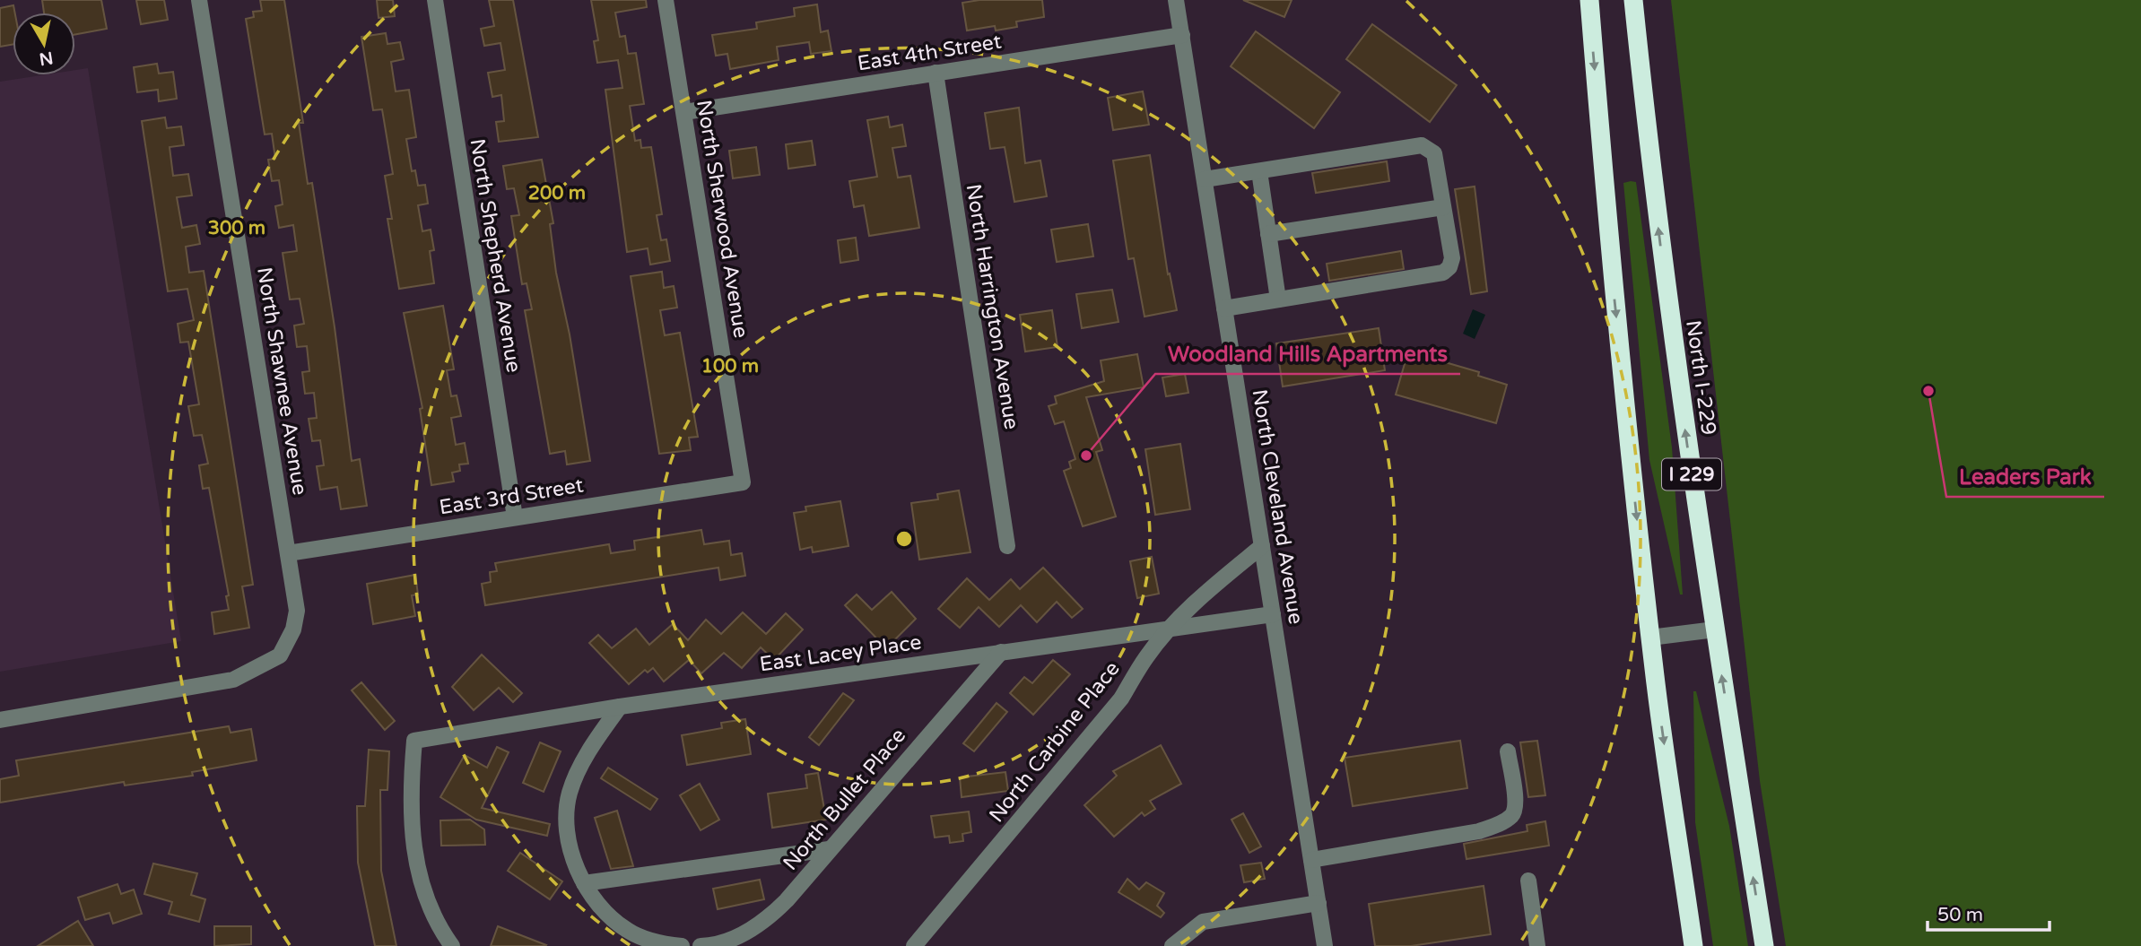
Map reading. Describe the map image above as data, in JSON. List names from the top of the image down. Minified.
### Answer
{"streets":{"highway":["North I-229","I 229"],"street":["East 4th Street","North Sherwood Avenue","North Shepherd Avenue","North Harrington Avenue","North Shawnee Avenue","East 3rd Street","North Cleveland Avenue","East Lacey Place","North Carbine Place","North Bullet Place"]},"crossings":[["East 4th Street","North Sherwood Avenue"],["East 4th Street","North Harrington Avenue"],["East 4th Street","North Cleveland Avenue"],["North Sherwood Avenue","East 3rd Street"],["North Shepherd Avenue","East 3rd Street"],["North Shawnee Avenue","East 3rd Street"],["North Cleveland Avenue","East Lacey Place"],["North Cleveland Avenue","North Carbine Place"],["East Lacey Place","North Carbine Place"],["East Lacey Place","North Bullet Place"]],"places":["Leaders Park","Woodland Hills Apartments"],"scale_bar":"50 m","north":"bottom","rings":["200 m","300 m","100 m"]}
